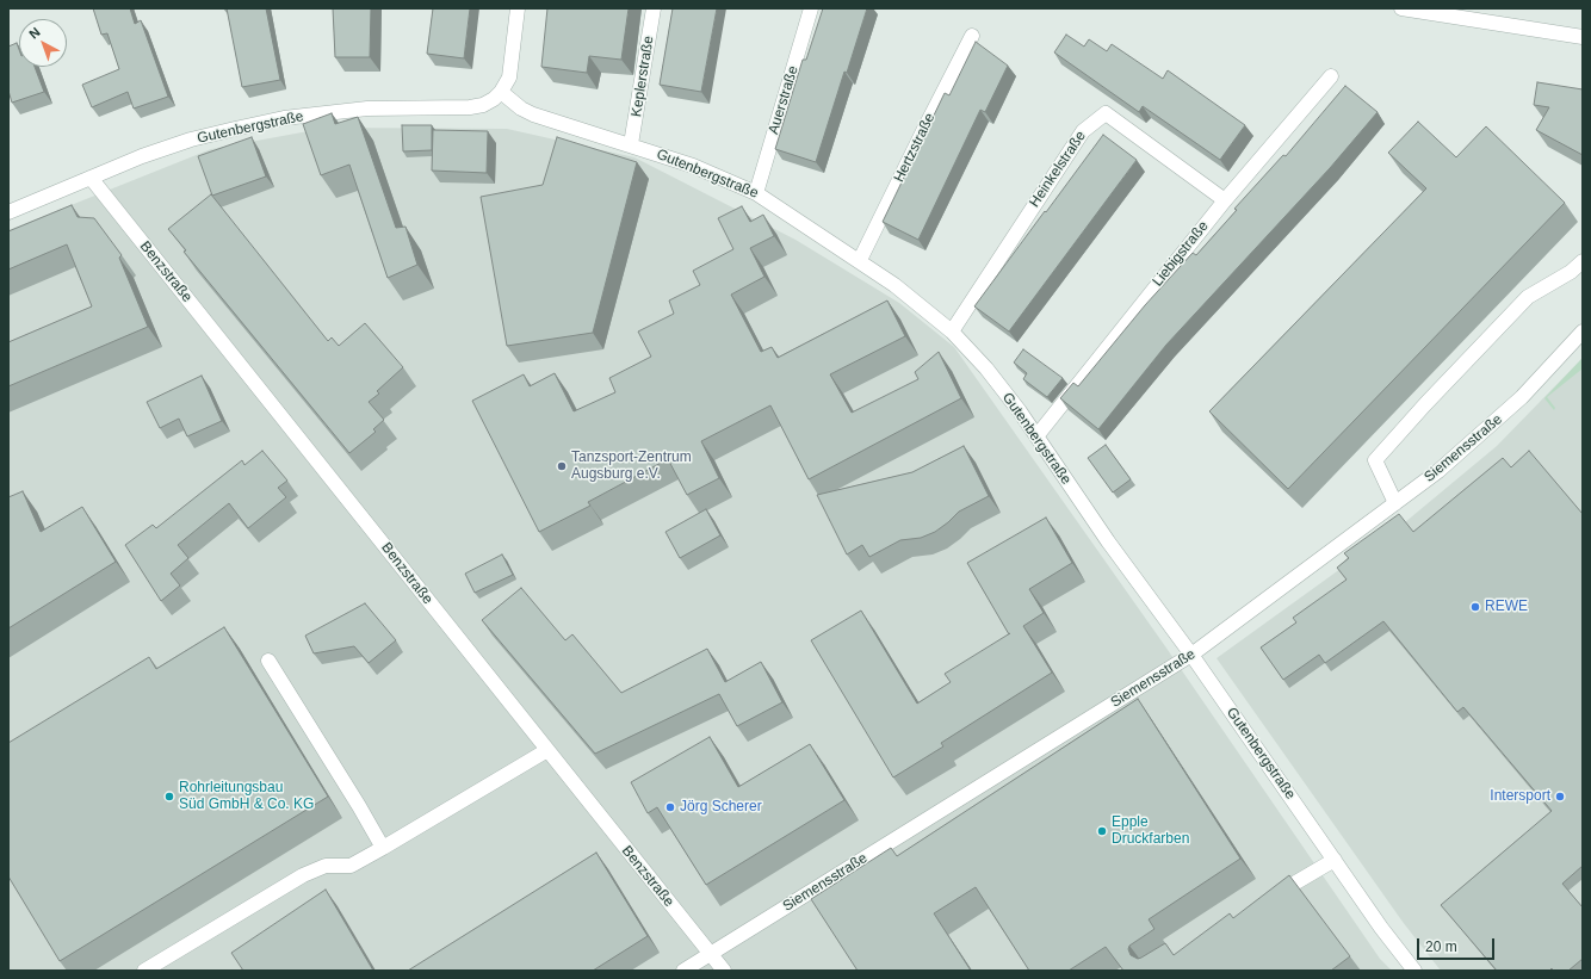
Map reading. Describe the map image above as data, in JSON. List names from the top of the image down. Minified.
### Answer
{"streets":{"street":["Keplerstraße","Auerstraße","Gutenbergstraße","Hertzstraße","Heinkelstraße","Liebigstraße","Benzstraße","Siemensstraße"]},"crossings":[["Keplerstraße","Gutenbergstraße"],["Auerstraße","Gutenbergstraße"],["Gutenbergstraße","Hertzstraße"],["Gutenbergstraße","Heinkelstraße"],["Gutenbergstraße","Liebigstraße"],["Gutenbergstraße","Benzstraße"],["Gutenbergstraße","Siemensstraße"],["Heinkelstraße","Liebigstraße"],["Benzstraße","Siemensstraße"]],"places":["Tanzsport-Zentrum Augsburg e.V.","REWE","Rohrleitungsbau Süd GmbH & Co. KG","Intersport","Jörg Scherer","Epple Druckfarben"],"scale_bar":"20 m","north":"top left"}
